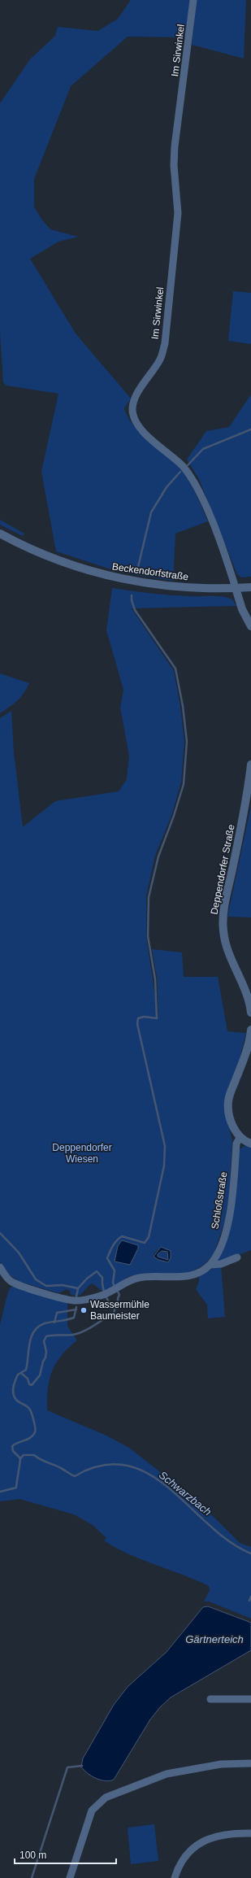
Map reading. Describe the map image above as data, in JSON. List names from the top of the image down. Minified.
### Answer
{"streets":{"street":["Im Sirwinkel","Beckendorfstraße","Deppendorfer Straße","Schloßstraße"]},"crossings":[["Im Sirwinkel","Beckendorfstraße"]],"water":["Schwarzbach","Gärtnerteich"],"parks":["Deppendorfer Wiesen"],"places":["Wassermühle Baumeister"],"scale_bar":"100 m"}
